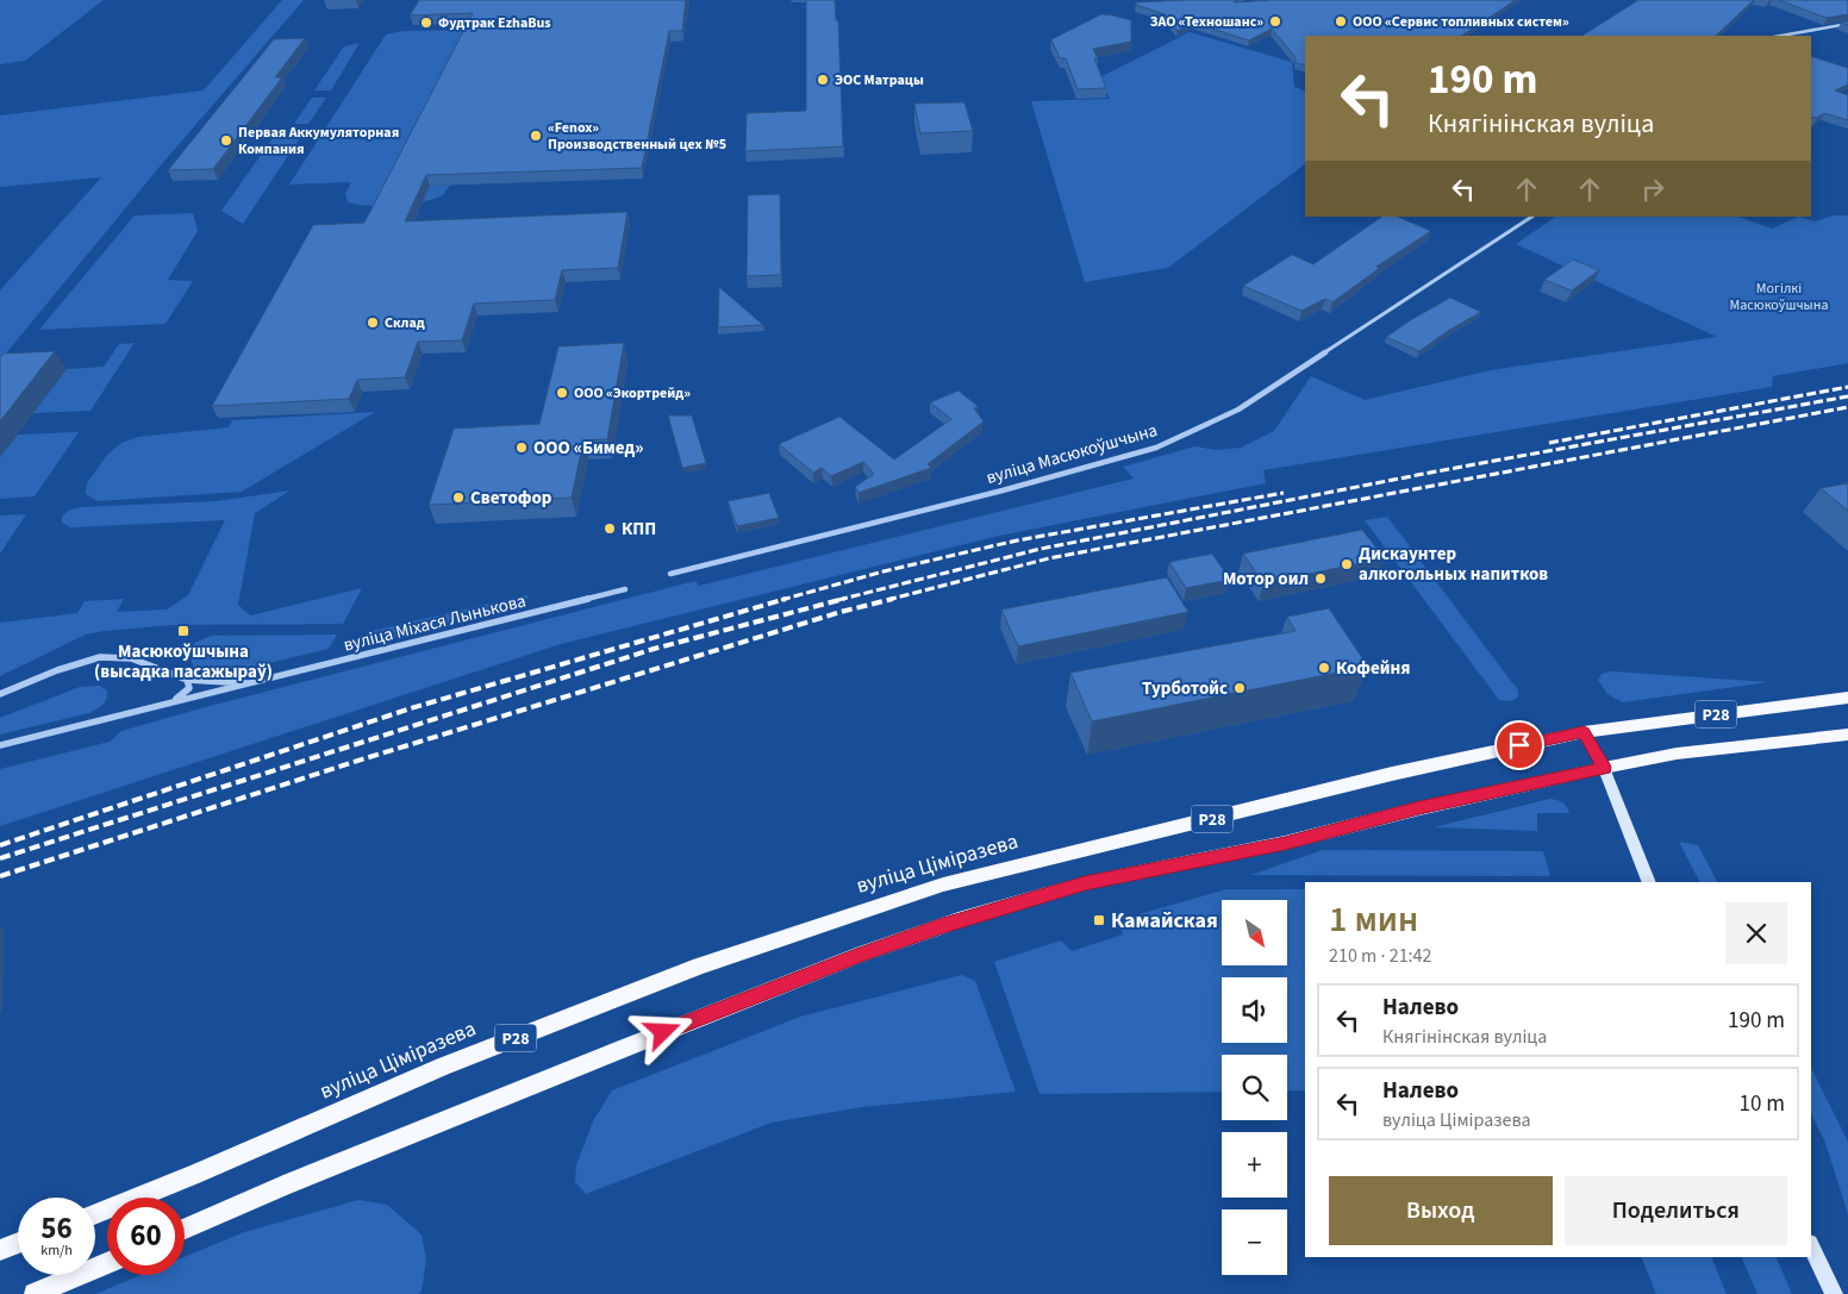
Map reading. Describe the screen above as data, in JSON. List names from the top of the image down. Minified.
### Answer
{"streets":{"main road":["Р28","вуліца Ціміразева"],"street":["вуліца Масюкоўшчына","вуліца Міхася Лынькова"]},"parks":["Могілкі Масюкоўшчына"],"places":{"other":["ЗАО «Техношанс»","ООО «Сервис топливных систем»","Фудтрак EzhaBus","ЭОС Матрацы","«Fenox» Производственный цех №5","Первая Аккумуляторная Компания","Склад","ООО «Экортрейд»","ООО «Бимед»","Светофор","КПП","Дискаунтер алкогольных напитков","Мотор оил","Кофейня","Турботойс"],"transit":["Масюкоўшчына (высадка пасажыраў)","Камайская"]},"north":"bottom right","page":{"turn":["190 m","Княгінінская вуліца"],"heading":["1 мин","210 m · 21:42"],"map_buttons":["+","−"],"list":[{"name":"Налево","note":"Княгінінская вуліца","value":"190 m"},{"name":"Налево","note":"вуліца Ціміразева","value":"10 m"}],"buttons":["Выход","Поделиться"],"speed":"56 km/h","limit":"60"}}
